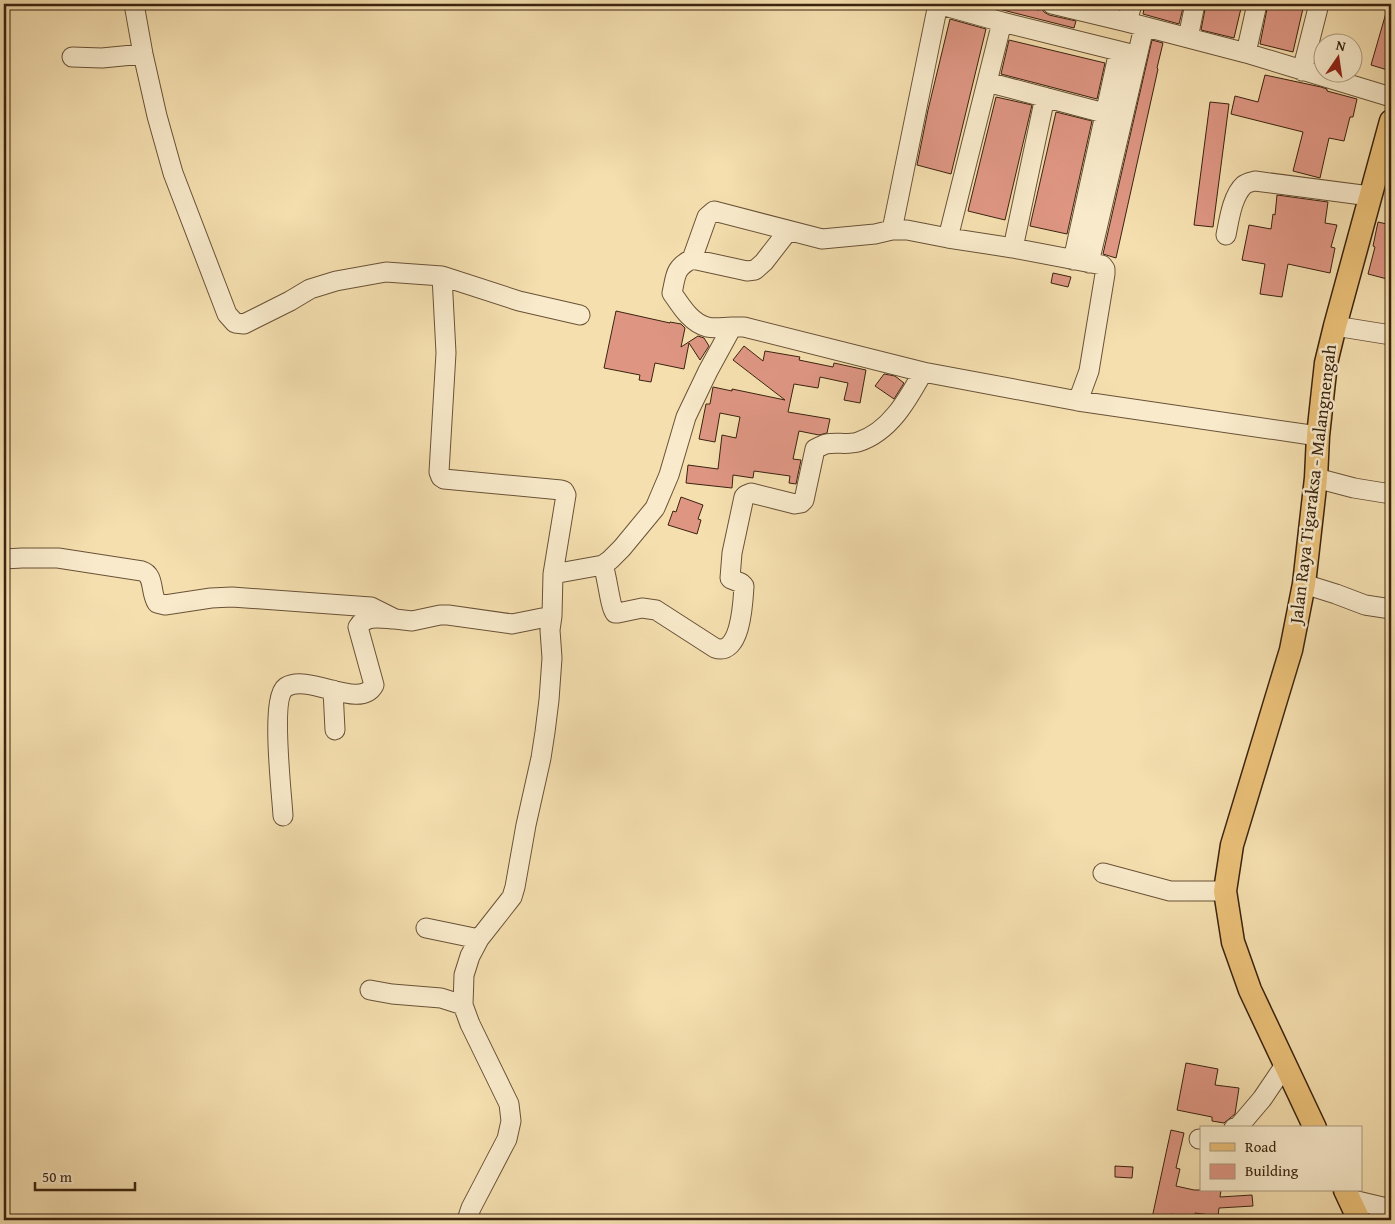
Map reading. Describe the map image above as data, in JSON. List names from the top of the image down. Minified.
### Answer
{"streets":{"main road":["Jalan Raya Tigaraksa - Malangnengah"]},"legend":["Road","Building"],"scale_bar":"50 m","north":"top"}
